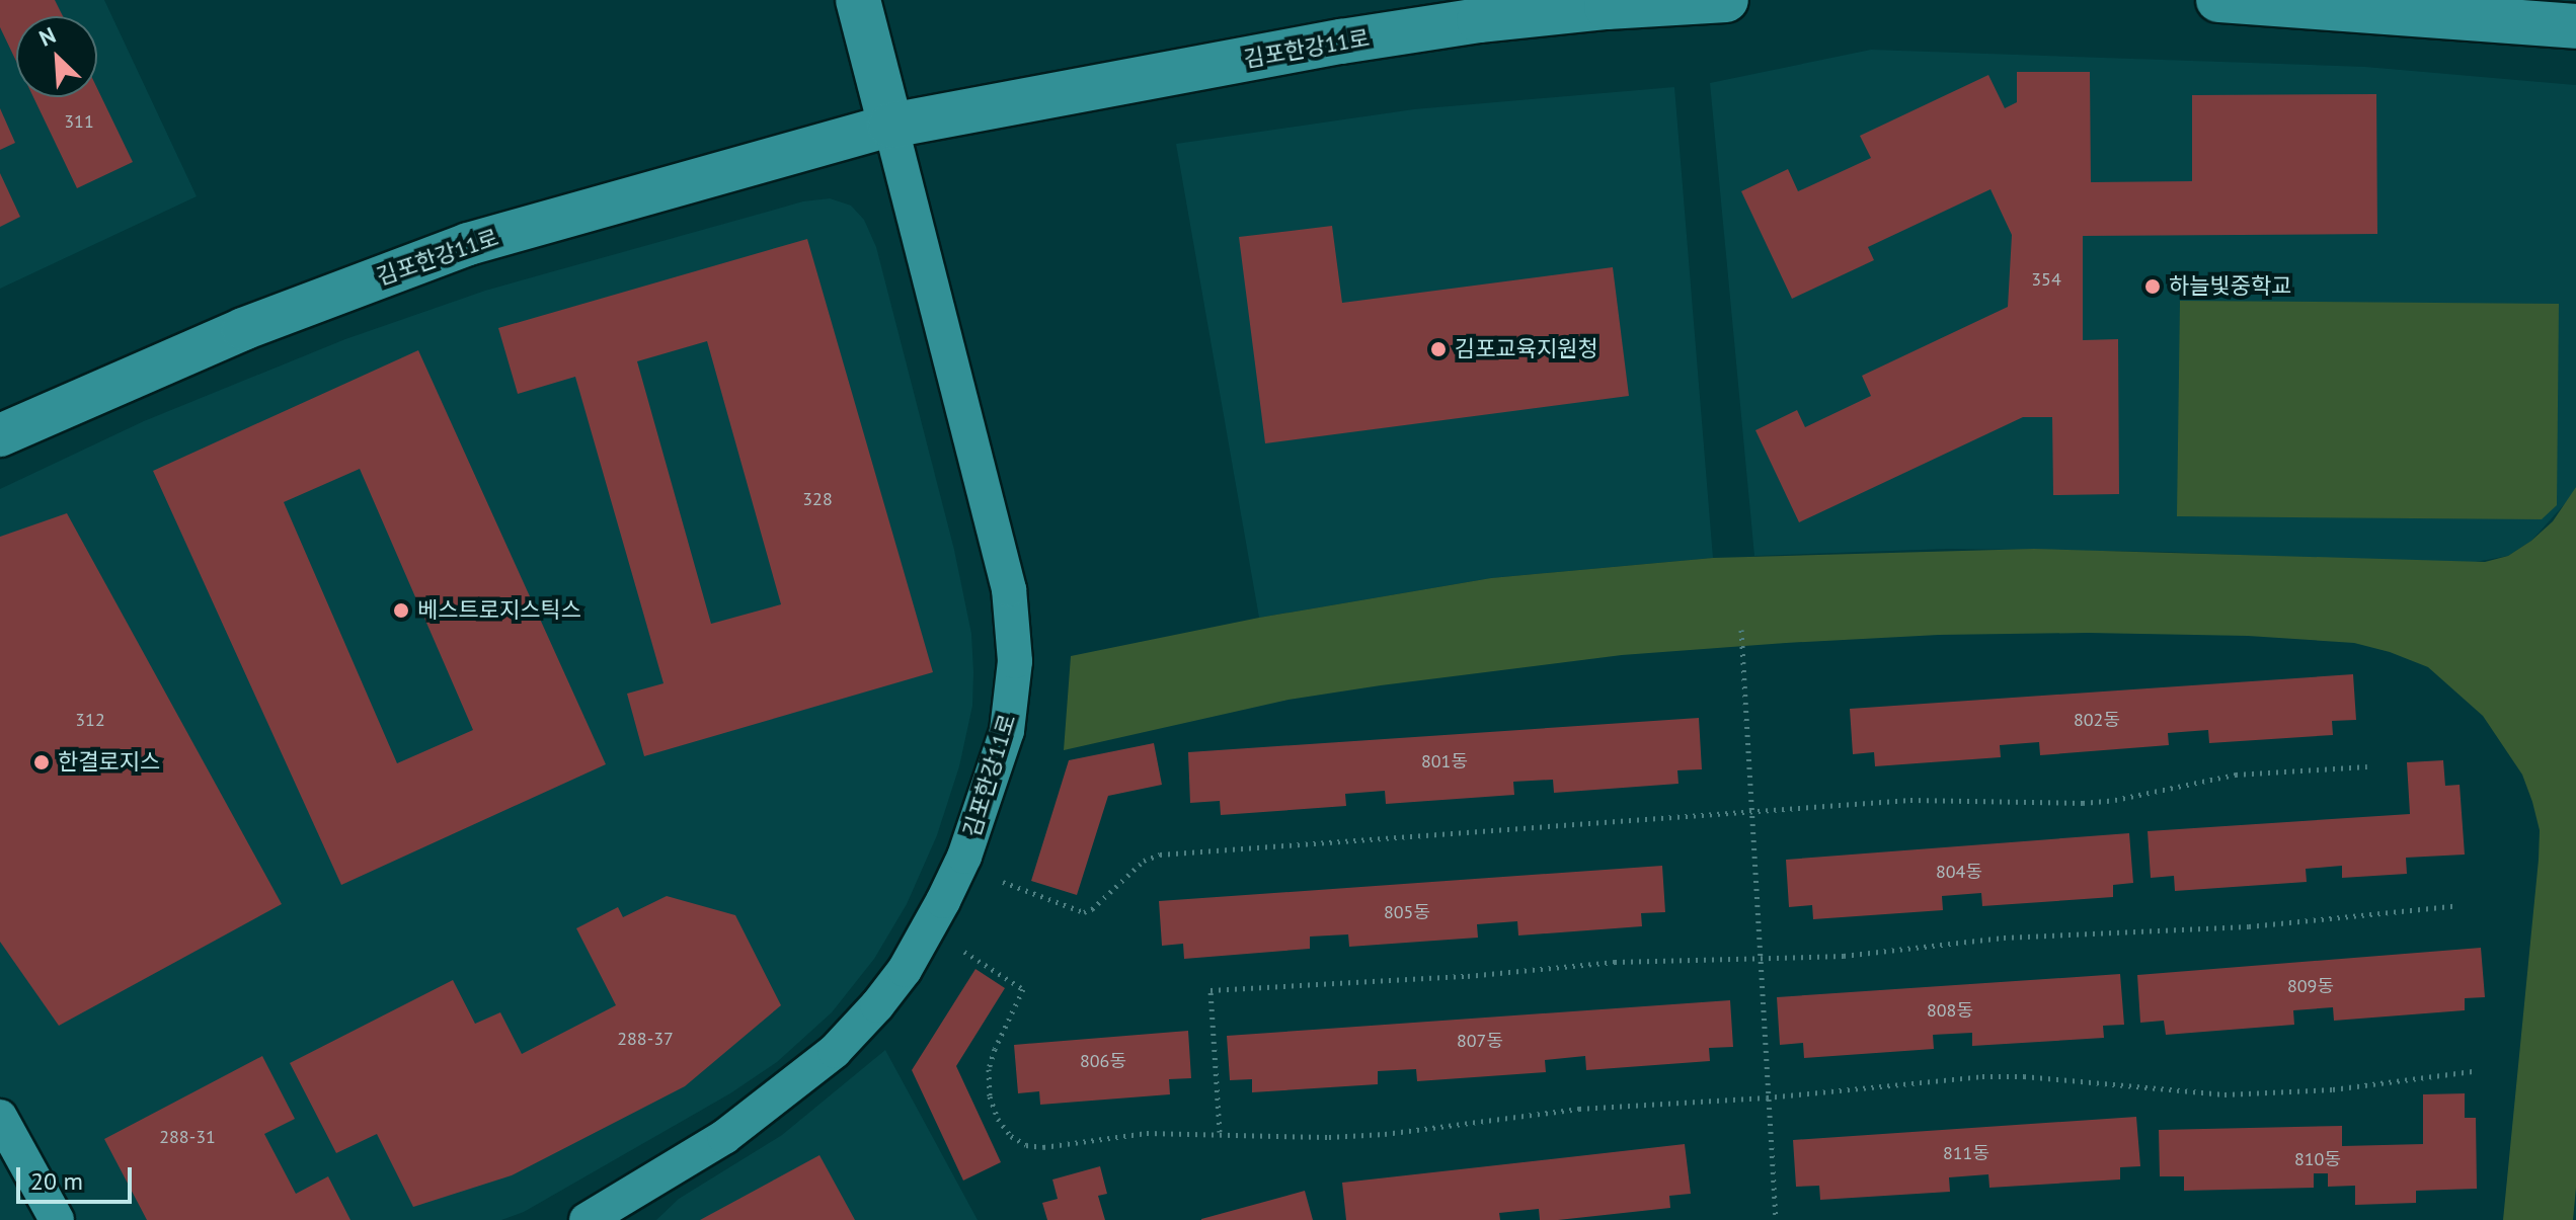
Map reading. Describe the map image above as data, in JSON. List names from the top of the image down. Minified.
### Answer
{"streets":{"main road":["김포한강11로"]},"places":["하늘빛중학교","김포교육지원청","베스트로지스틱스","한결로지스"],"house_numbers":["311","354","328","312","802동","801동","804동","805동","809동","808동","288-37","807동","806동","288-31","811동","810동"],"scale_bar":"20 m","north":"top left"}
